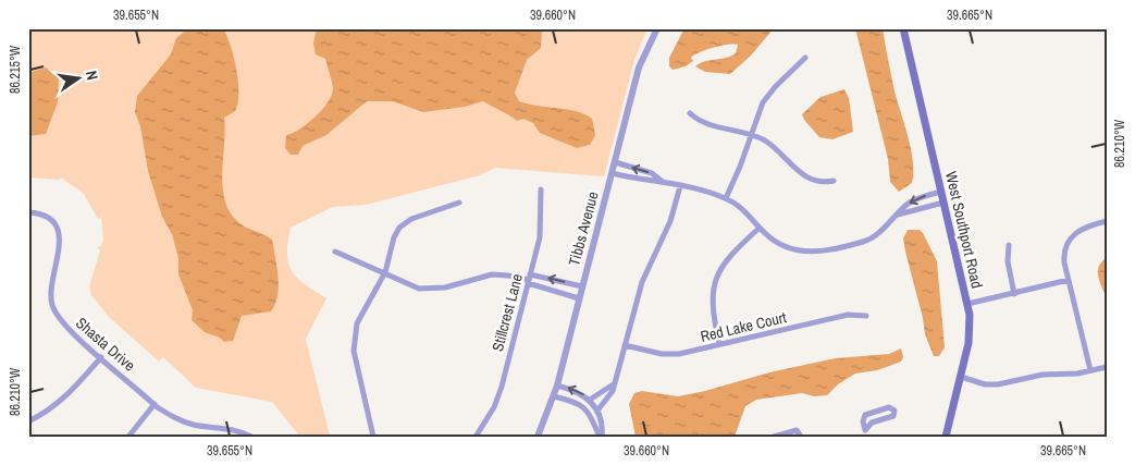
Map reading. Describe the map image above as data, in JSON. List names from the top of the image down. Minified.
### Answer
{"streets":{"main road":["West Southport Road"],"street":["Tibbs Avenue","Stillcrest Lane","Red Lake Court","Shasta Drive"]},"north":"right","coordinates":["39.655°N","39.660°N","39.665°N","86.215°W","86.210°W"]}
